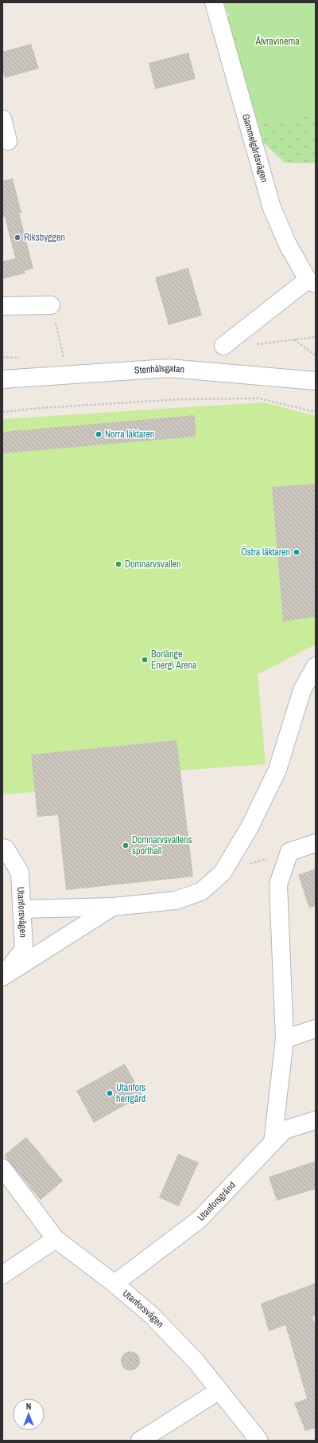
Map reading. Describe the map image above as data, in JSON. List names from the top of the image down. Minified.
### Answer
{"streets":{"street":["Gammelgårdsvägen","Stenhålsgatan","Utanforsvägen","Utanforsgränd"]},"crossings":[["Utanforsvägen","Utanforsgränd"]],"parks":["Älvravinerna"],"places":["Riksbyggen","Norra läktaren","Östra läktaren","Domnarvsvallen","Borlänge Energi Arena","Domnarvsvallens sporthall","Utanfors herrgård"],"north":"top"}
